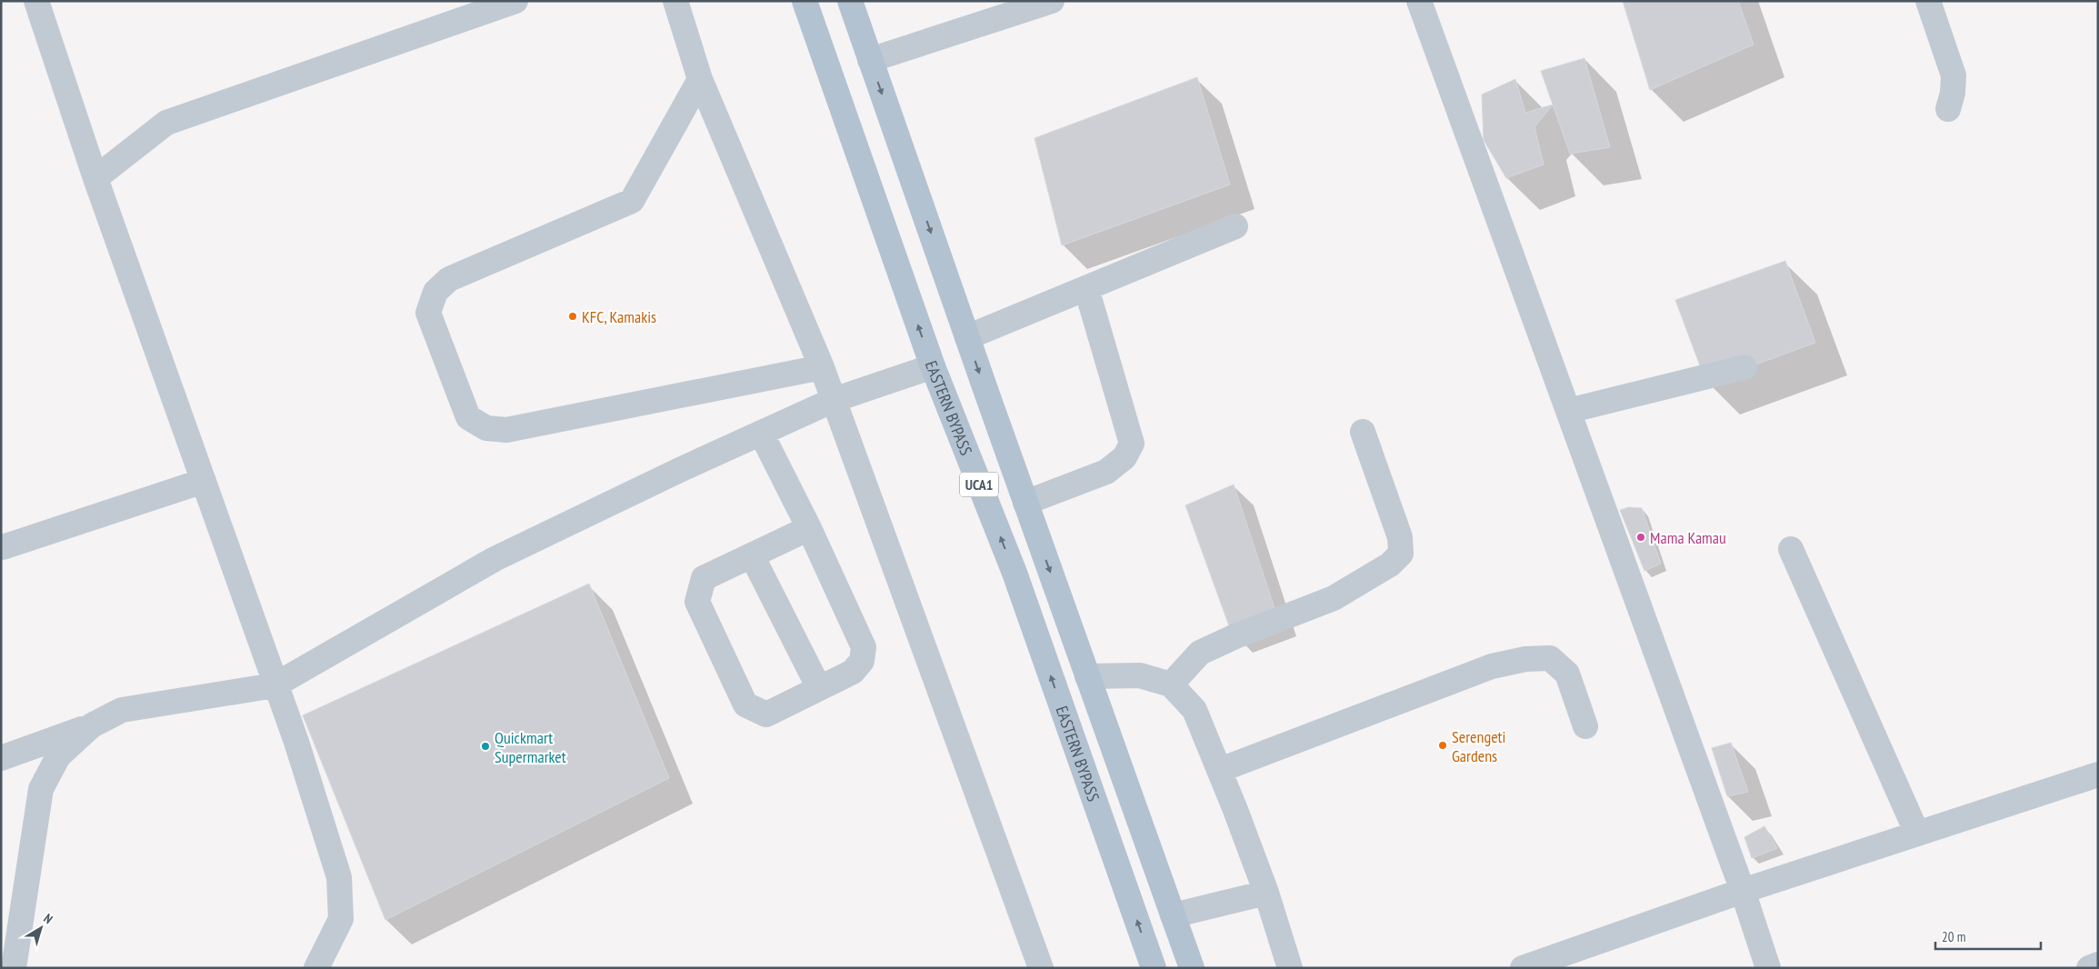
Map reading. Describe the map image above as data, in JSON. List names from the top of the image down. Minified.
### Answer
{"streets":{"main road":["EASTERN BYPASS","UCA1"]},"places":["KFC, Kamakis","Mama Kamau","Serengeti Gardens","Quickmart Supermarket"],"scale_bar":"20 m","north":"top right"}
